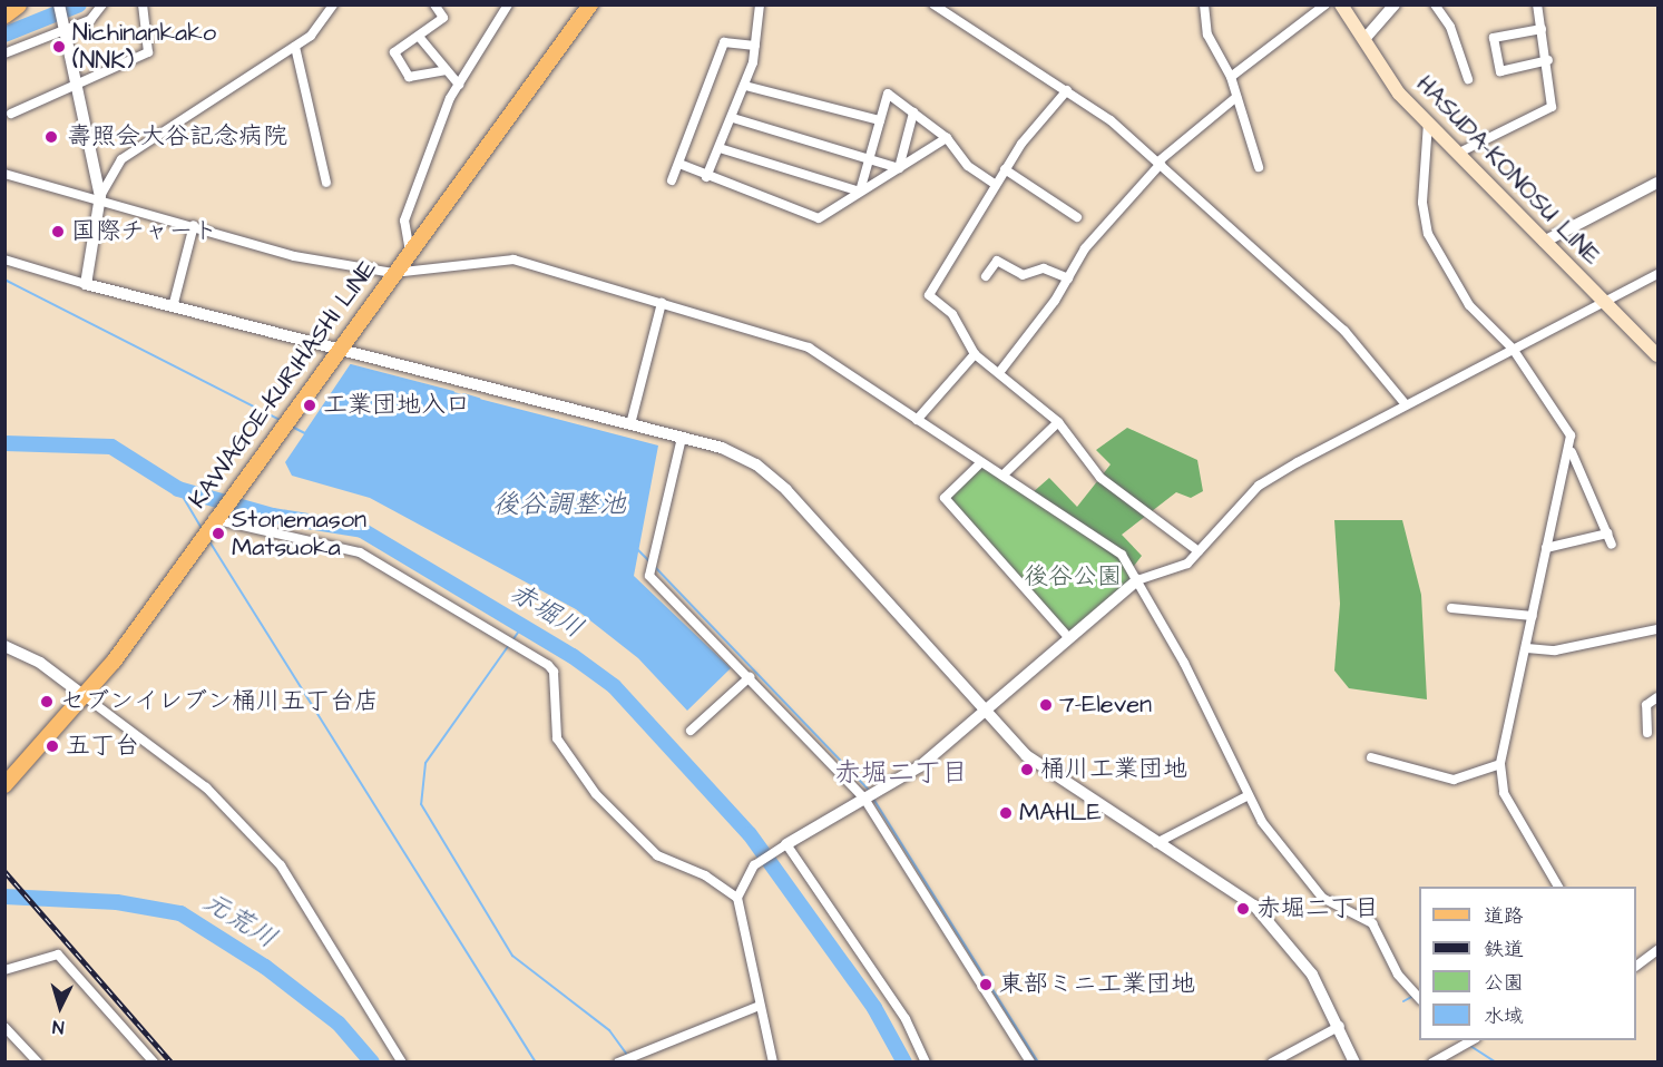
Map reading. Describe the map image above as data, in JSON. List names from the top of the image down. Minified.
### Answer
{"streets":{"main road":["HASUDA-KONOSU LINE","KAWAGOE-KURIHASHI LINE"]},"districts":["赤堀二丁目"],"water":["後谷調整池","赤堀川","元荒川"],"parks":["後谷公園"],"places":["Nichinankako (NNK)","壽照会大谷記念病院","国際チャート","工業団地入口","Stonemason Matsuoka","セブンイレブン桶川五丁台店","7-Eleven","五丁台","桶川工業団地","MAHLE","赤堀二丁目","東部ミニ工業団地"],"legend":["道路","鉄道","公園","水域"],"north":"bottom"}
